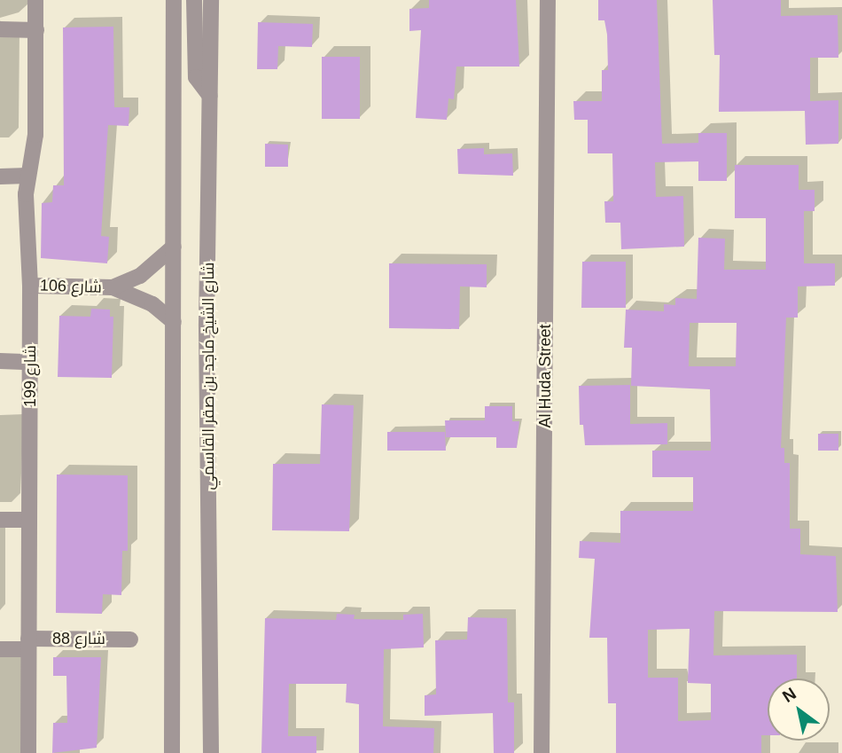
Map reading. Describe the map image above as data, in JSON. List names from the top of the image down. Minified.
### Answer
{"streets":{"street":["شارع 106","شارع 199","شارع الشيخ ماجد بن صقر القاسمي","Al Huda Street","شارع 88"]},"crossings":[["شارع 106","شارع 199"],["شارع 199","شارع 88"]],"north":"top left"}
